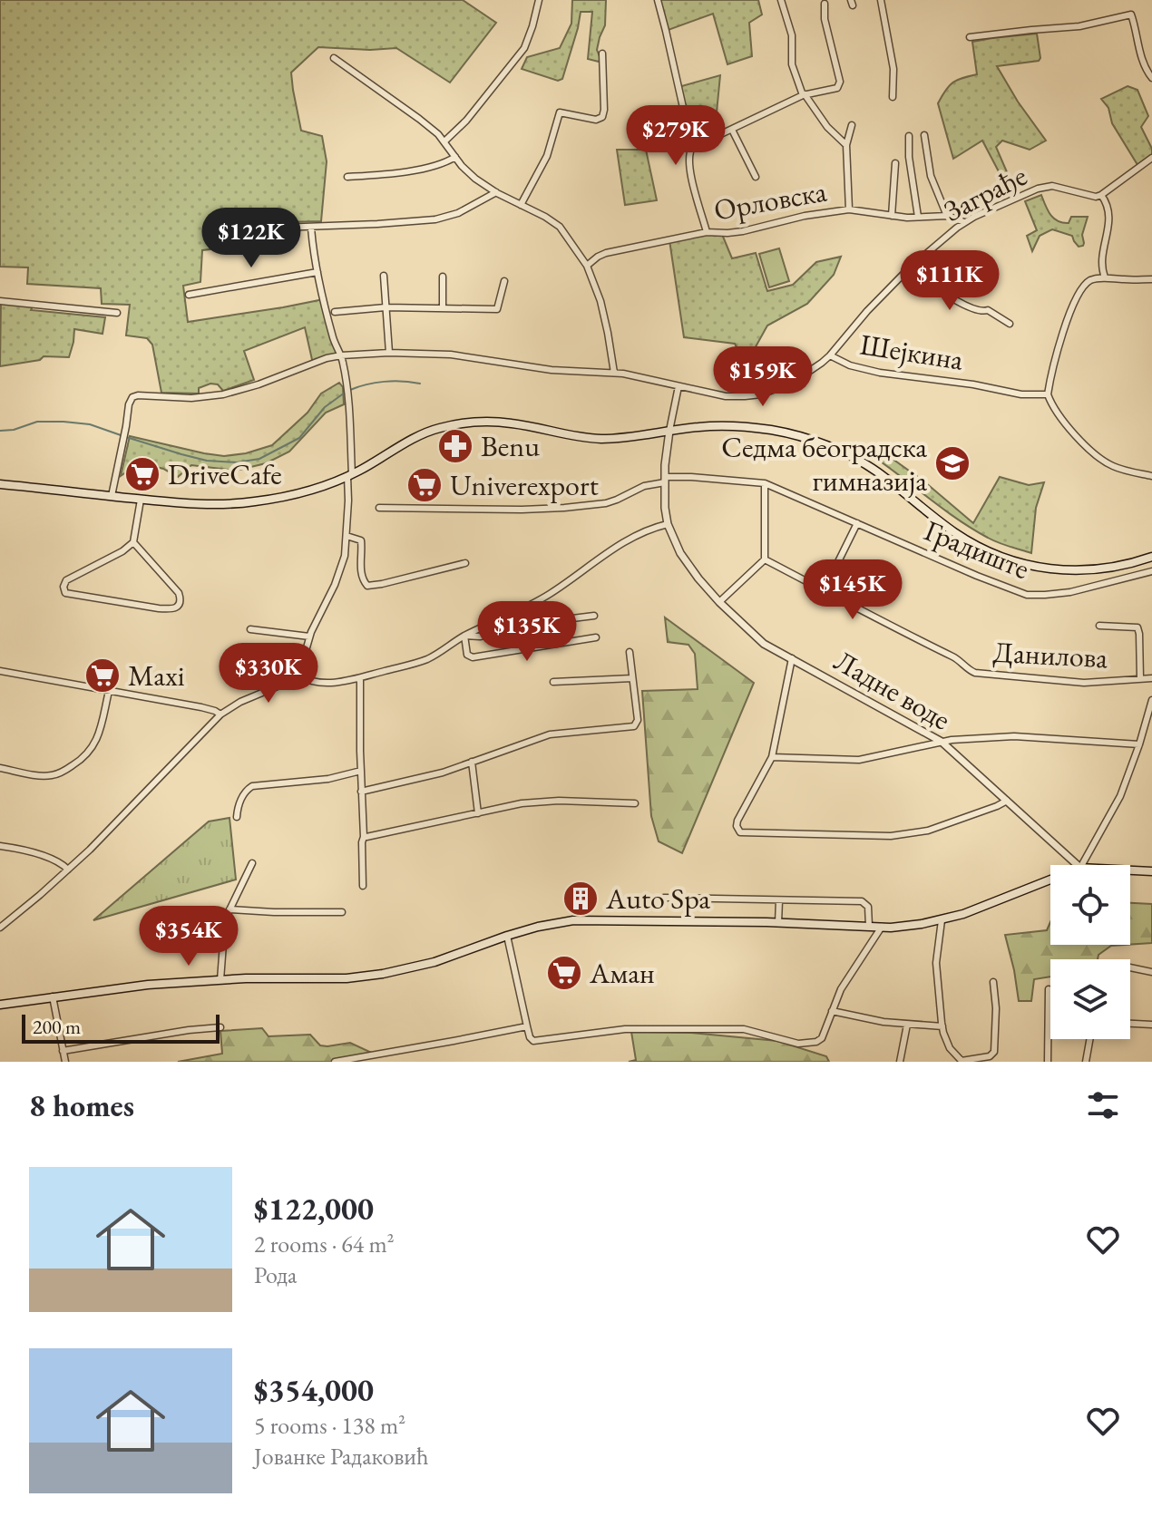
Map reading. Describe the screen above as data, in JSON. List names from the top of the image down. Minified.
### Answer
{"streets":{"street":["Заграђе","Орловска","Шејкина","Градиште","Данилова","Ладне воде"]},"crossings":[["Заграђе","Орловска"],["Заграђе","Шејкина"],["Шејкина","Ладне воде"],["Градиште","Ладне воде"]],"places":{"pharmacy":["Benu"],"school or university":["Седма београдска гимназија"],"supermarket":["DriveCafe","Univerexport","Maxi","Аман"],"building":["Auto Spa"]},"scale_bar":"200 m","page":{"price":["$279K","$122K","$111K","$159K","$145K","$135K","$330K","$354K"],"scale":"200 m","heading":"8 homes","list":[{"name":"$122,000","note":"2 rooms · 64 m² · Рода"},{"name":"$354,000","note":"5 rooms · 138 m² · Јованке Радаковић"}]}}
